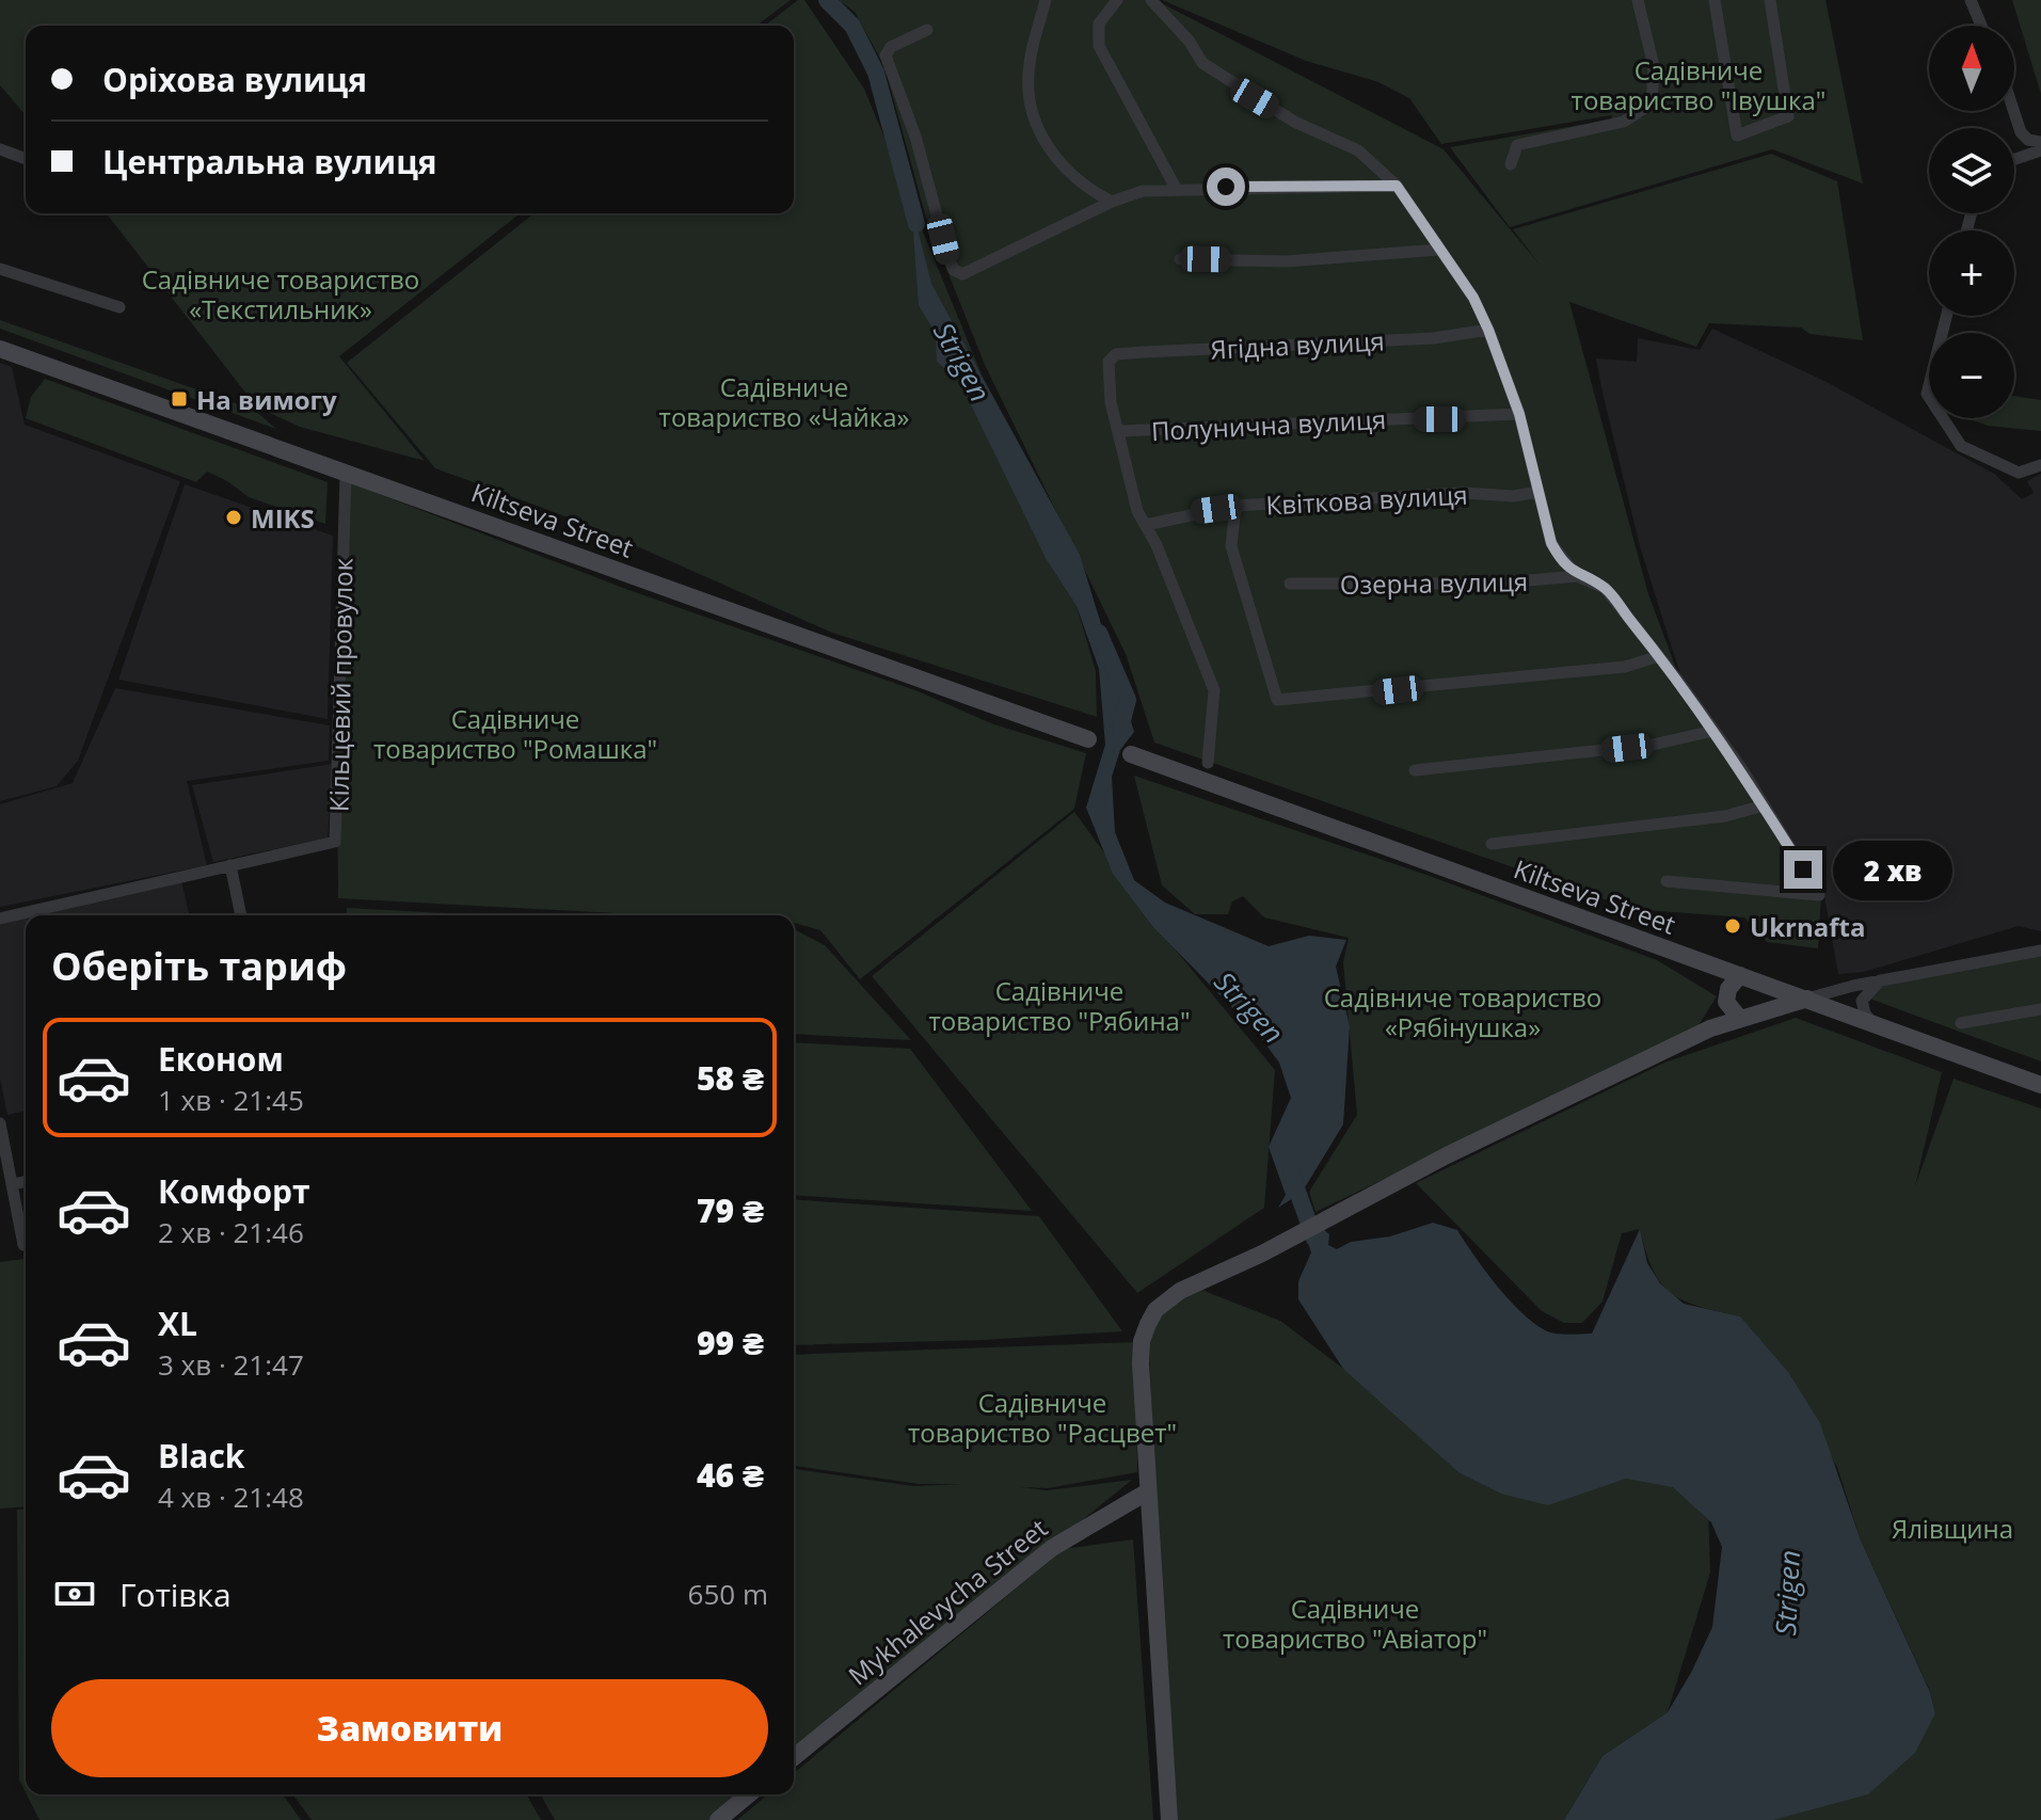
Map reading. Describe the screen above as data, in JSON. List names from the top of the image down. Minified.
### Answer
{"streets":{"main road":["Kiltseva Street","Mykhalevycha Street"],"street":["Ягідна вулиця","Полунична вулиця","Квіткова вулиця","Озерна вулиця","Кільцевий провулок"]},"crossings":[["Ягідна вулиця","Полунична вулиця"],["Kiltseva Street","Кільцевий провулок"]],"water":["Strigen"],"parks":["Садівниче товариство \"Івушка\"","Садівниче товариство «Текстильник»","Садівниче товариство «Чайка»","Садівниче товариство \"Ромашка\"","Садівниче товариство \"Рябина\"","Садівниче товариство «Рябінушка»","Садівниче товариство \"Расцвет\"","Ялівщина","Садівниче товариство \"Авіатор\""],"places":{"transit":["На вимогу"],"other":["MIKS","Ukrnafta"]},"north":"top","page":{"map_buttons":["+","−"],"banner":["Оріхова вулиця","Центральна вулиця"],"bubble":"2 хв","heading":"Оберіть тариф","list":[{"name":"Економ","note":"1 хв · 21:45","value":"58 ₴"},{"name":"Комфорт","note":"2 хв · 21:46","value":"79 ₴"},{"name":"XL","note":"3 хв · 21:47","value":"99 ₴"},{"name":"Black","note":"4 хв · 21:48","value":"46 ₴"}],"pay":["Готівка","650 m"],"buttons":"Замовити"}}
